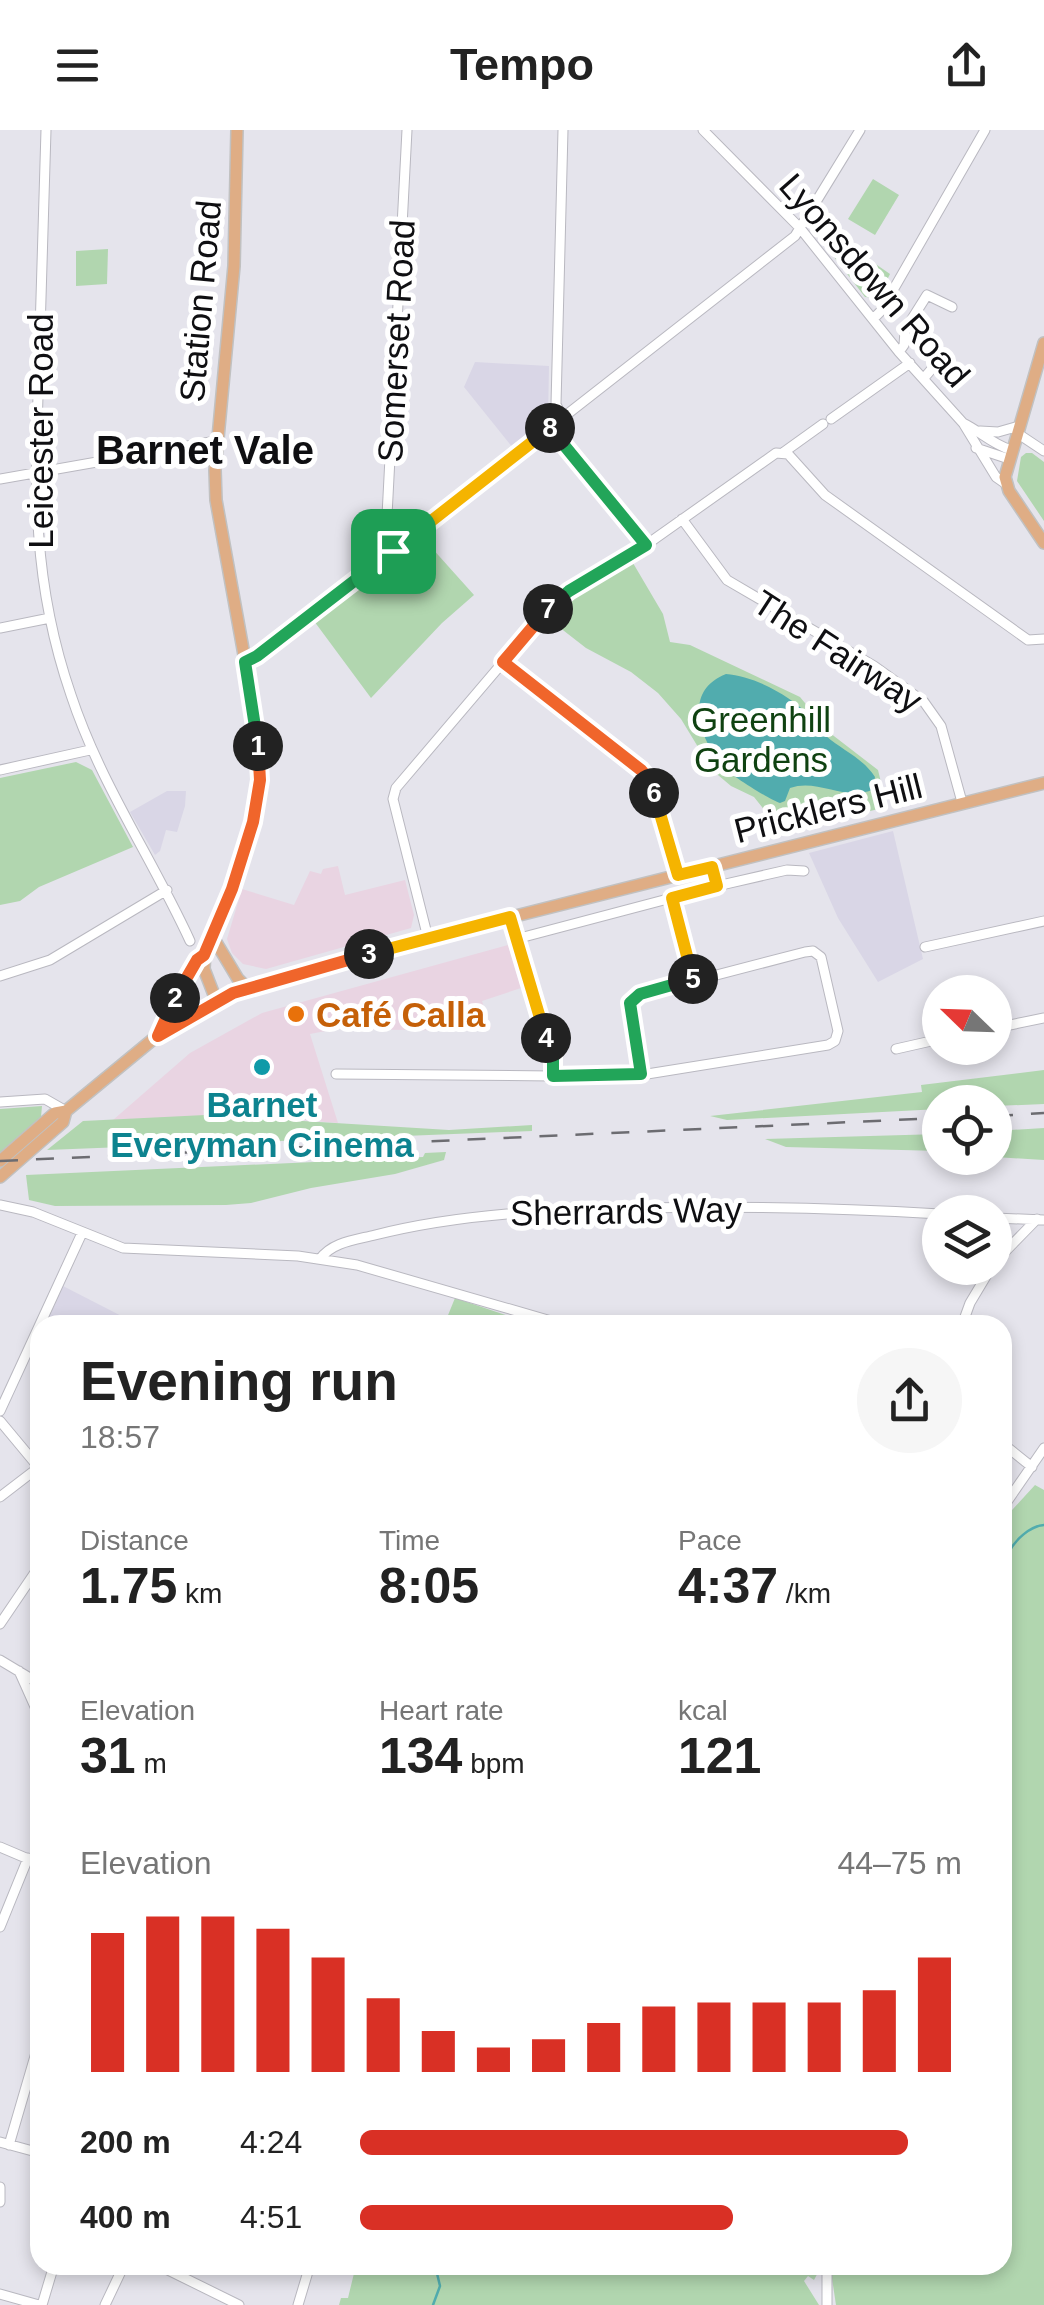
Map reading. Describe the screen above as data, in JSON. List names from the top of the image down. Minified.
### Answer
{"streets":{"main road":["Lyonsdown Road","Station Road","Pricklers Hill"],"street":["Somerset Road","Leicester Road","The Fairway","Sherrards Way"]},"crossings":[["Station Road","Pricklers Hill"],["The Fairway","Pricklers Hill"]],"districts":["Barnet Vale"],"parks":["Greenhill Gardens"],"places":["Café Calla","Barnet Everyman Cinema"],"north":"top left","page":{"header":"Tempo","pins":["8","7","1","6","3","5","2","4"],"heading":["Evening run","18:57"],"stats":[["Distance","1.75 km"],["Time","8:05"],["Pace","4:37 /km"],["Elevation","31 m"],["Heart rate","134 bpm"],["kcal","121"]],"chart":["Elevation","44–75 m"],"list":[{"name":"200 m","note":"4:24"},{"name":"400 m","note":"4:51"}]}}
